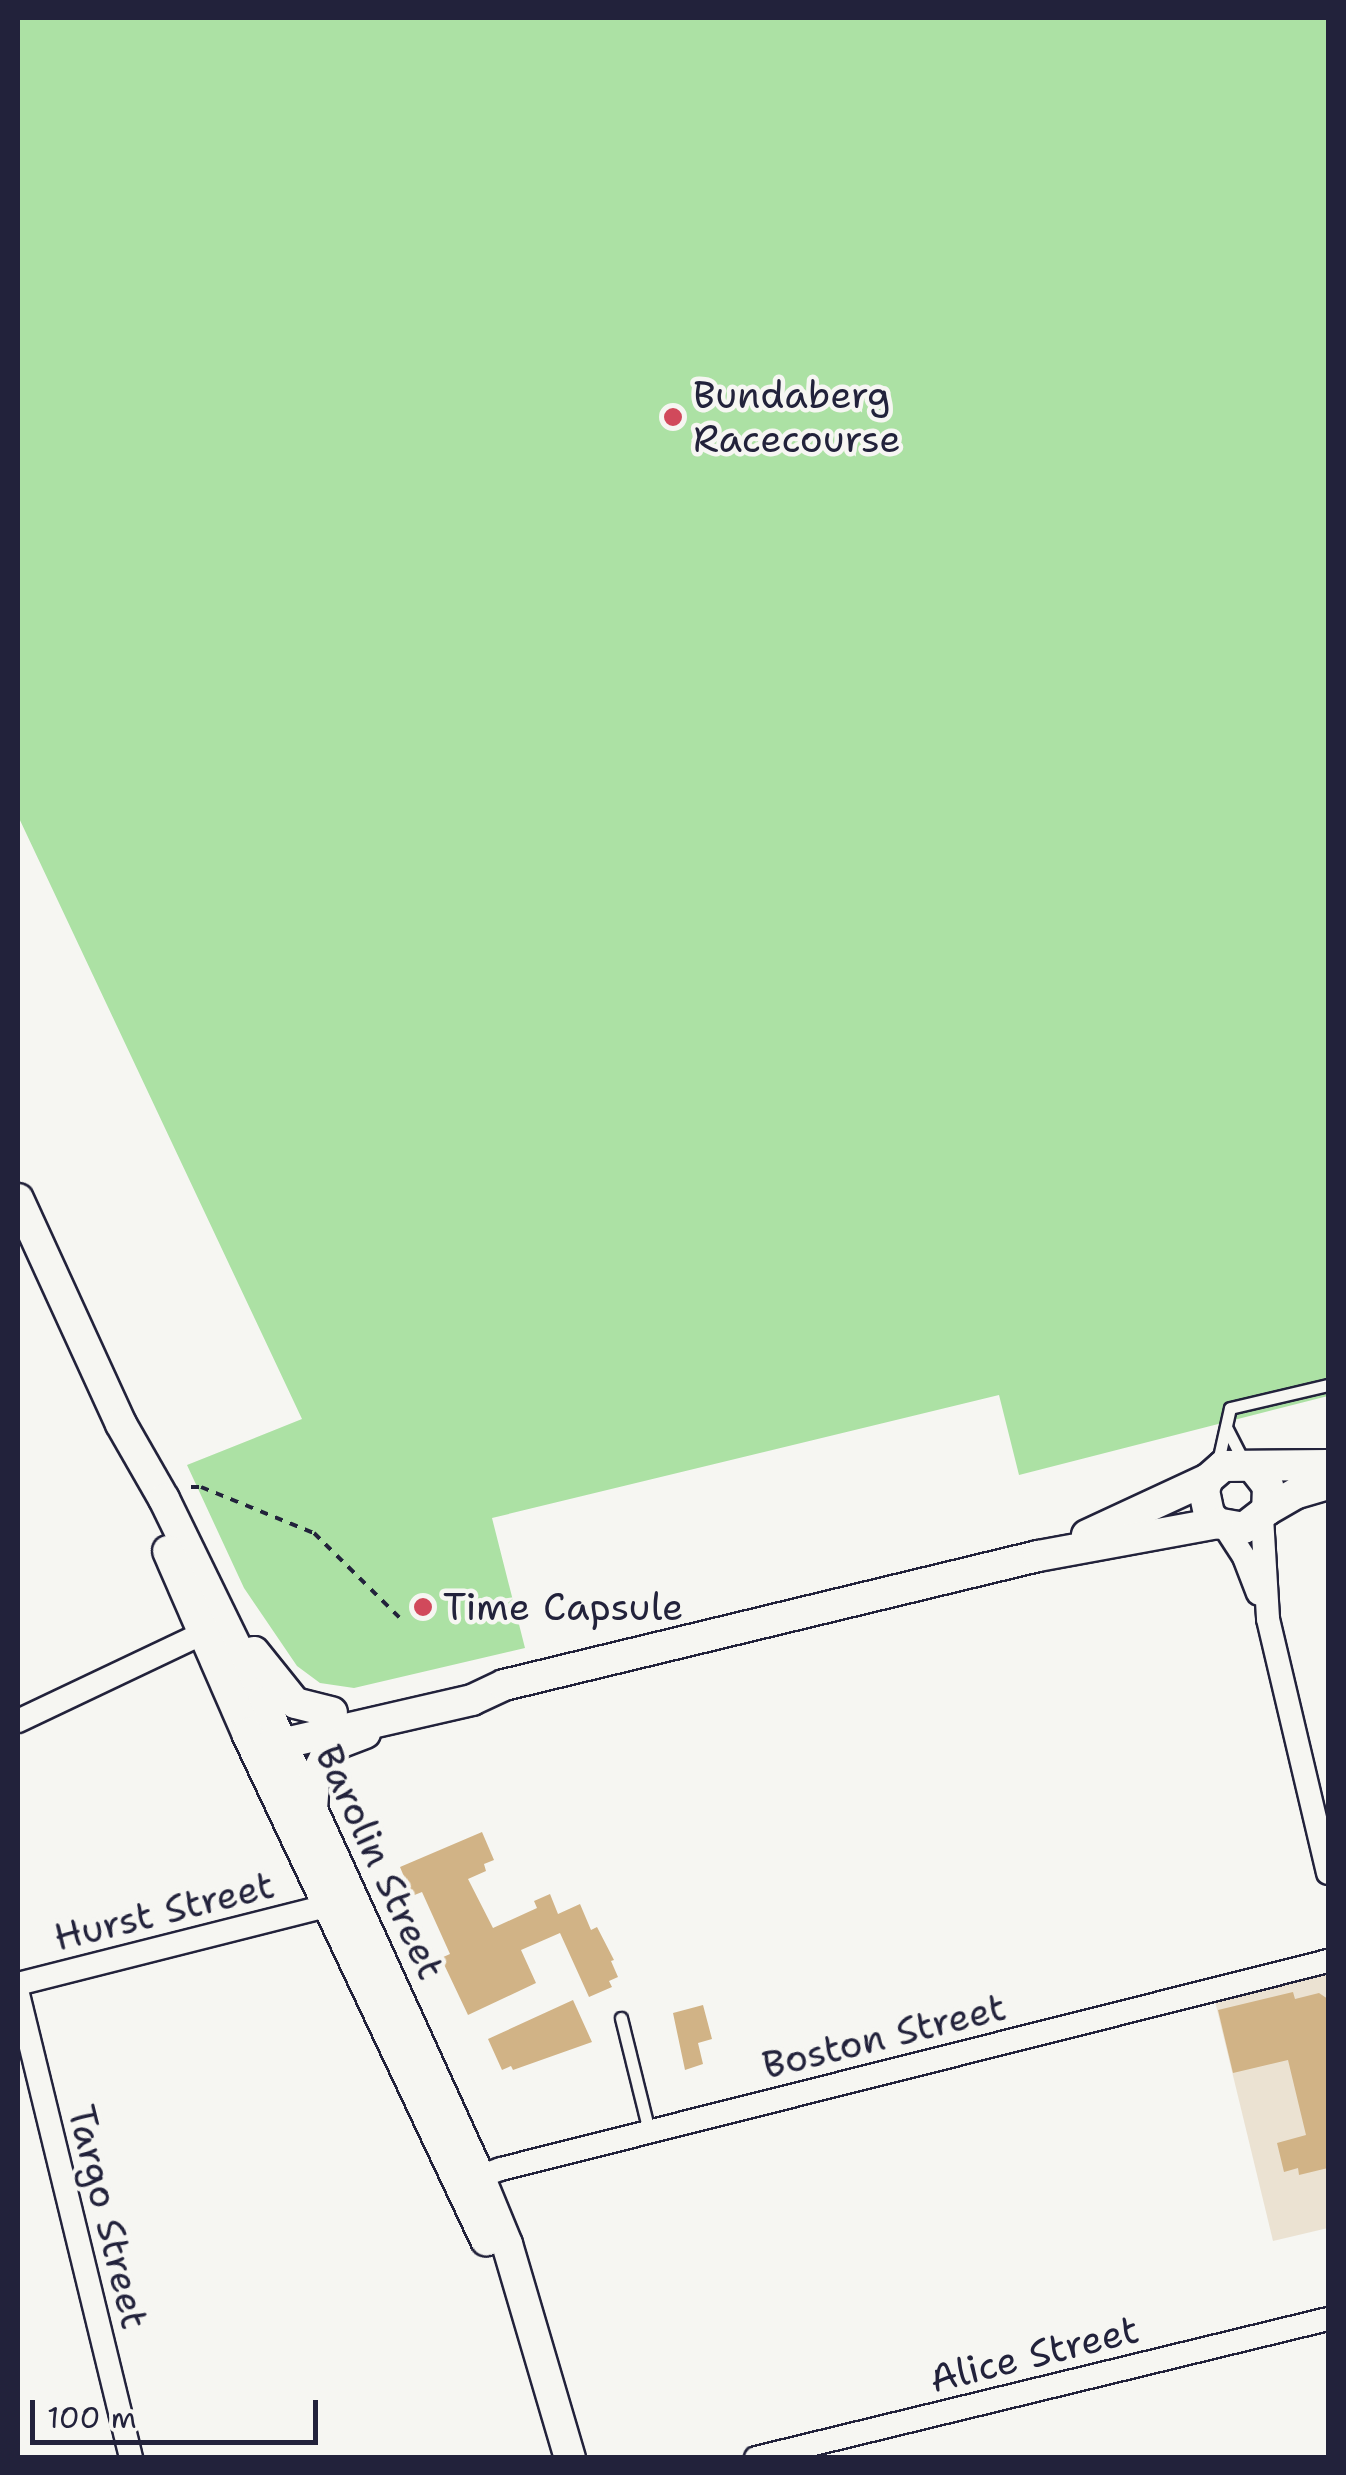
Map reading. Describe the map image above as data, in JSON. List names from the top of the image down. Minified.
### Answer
{"streets":{"main road":["Barolin Street"],"street":["Hurst Street","Boston Street","Targo Street","Alice Street"]},"crossings":[["Barolin Street","Hurst Street"],["Barolin Street","Boston Street"]],"places":["Bundaberg Racecourse","Time Capsule"],"scale_bar":"100 m"}
